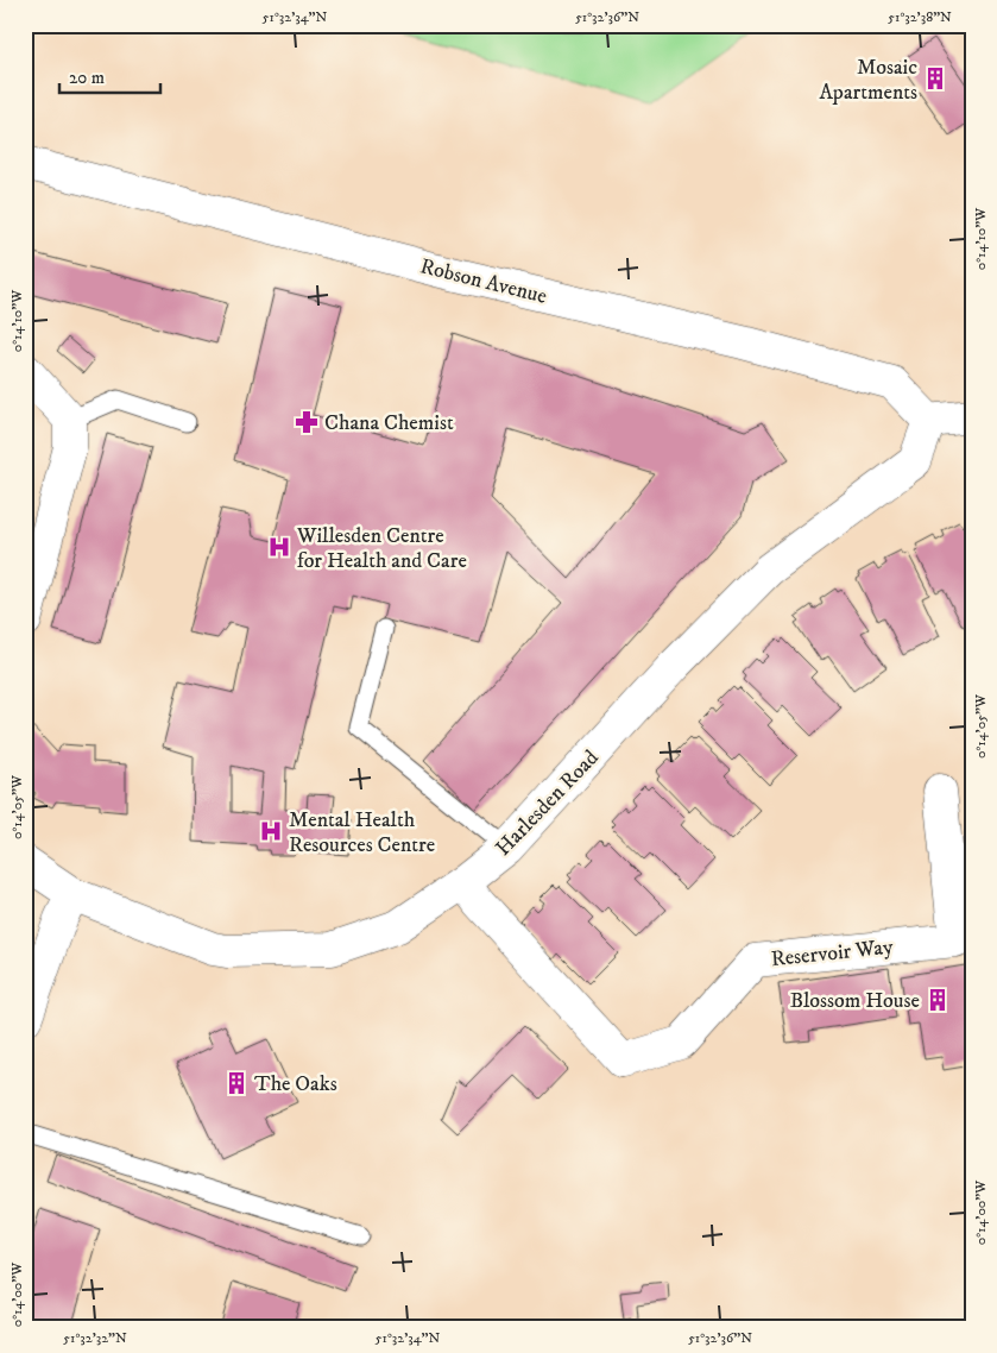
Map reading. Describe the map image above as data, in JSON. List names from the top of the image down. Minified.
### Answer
{"streets":{"street":["Robson Avenue","Harlesden Road","Reservoir Way"]},"crossings":[["Robson Avenue","Harlesden Road"],["Harlesden Road","Reservoir Way"]],"places":{"building":["Mosaic Apartments","Blossom House","The Oaks"],"pharmacy":["Chana Chemist"],"hospital":["Willesden Centre for Health and Care","Mental Health Resources Centre"]},"scale_bar":"20 m","coordinates":["51°32'34\"N","51°32'36\"N","51°32'38\"N","0°14'10\"W","0°14'05\"W","0°14'00\"W","51°32'32\"N"]}
